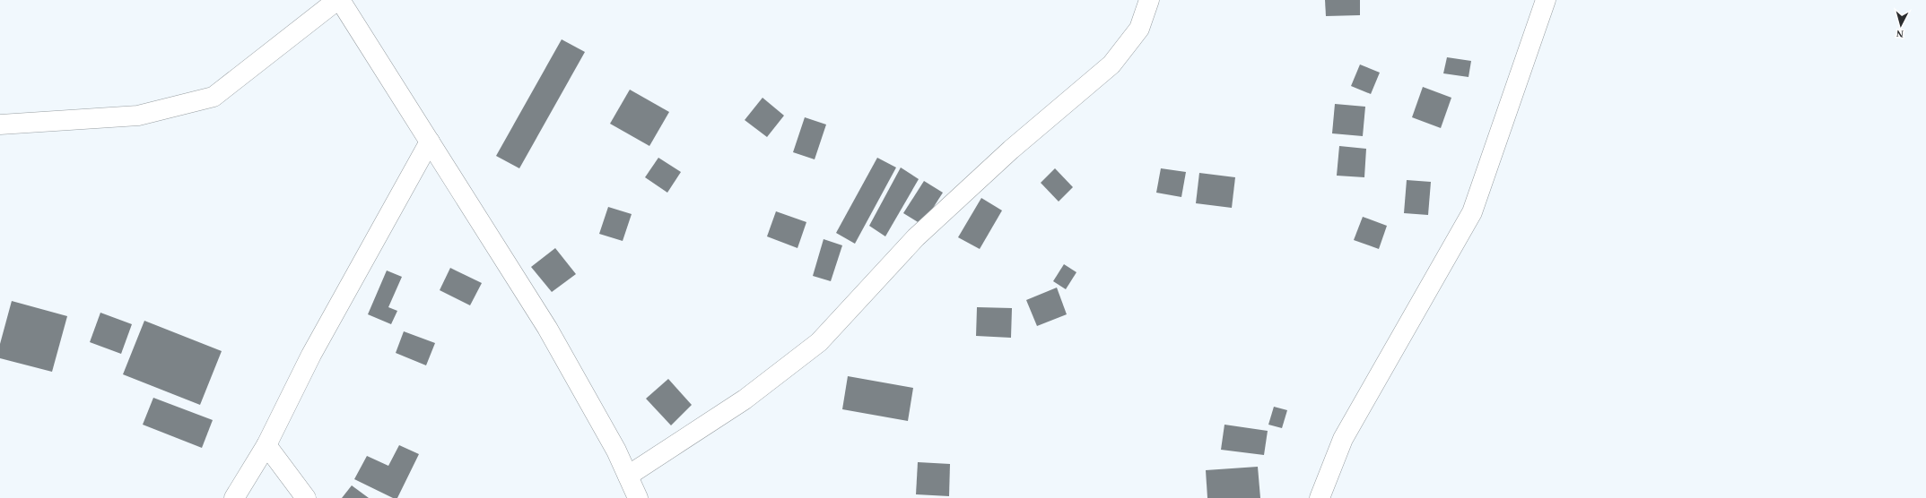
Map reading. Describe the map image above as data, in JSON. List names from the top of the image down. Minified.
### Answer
{"north":"bottom"}
